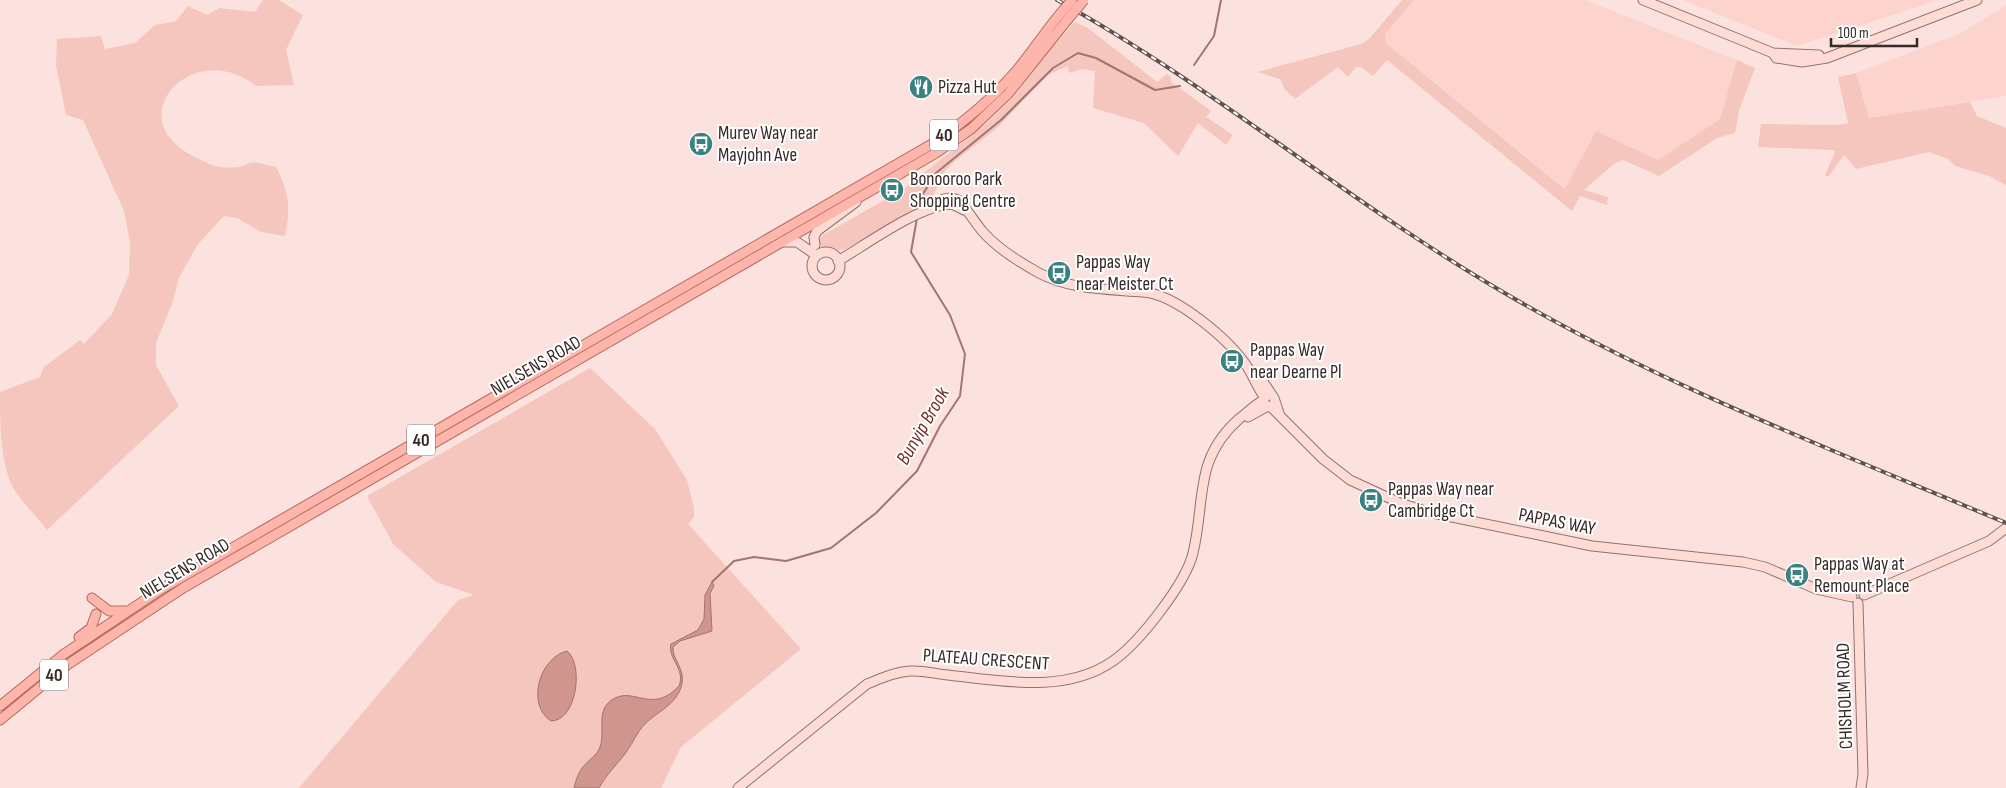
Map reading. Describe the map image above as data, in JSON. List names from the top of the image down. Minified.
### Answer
{"streets":{"main road":["40","NIELSENS ROAD"],"street":["PAPPAS WAY","PLATEAU CRESCENT","CHISHOLM ROAD"]},"crossings":[["40","NIELSENS ROAD"],["PAPPAS WAY","PLATEAU CRESCENT"],["PAPPAS WAY","CHISHOLM ROAD"]],"water":["Bunyip Brook"],"places":{"restaurant":["Pizza Hut"],"bus stop":["Murev Way near Mayjohn Ave","Bonooroo Park Shopping Centre","Pappas Way near Meister Ct","Pappas Way near Dearne Pl","Pappas Way near Cambridge Ct","Pappas Way at Remount Place"]},"scale_bar":"100 m"}
